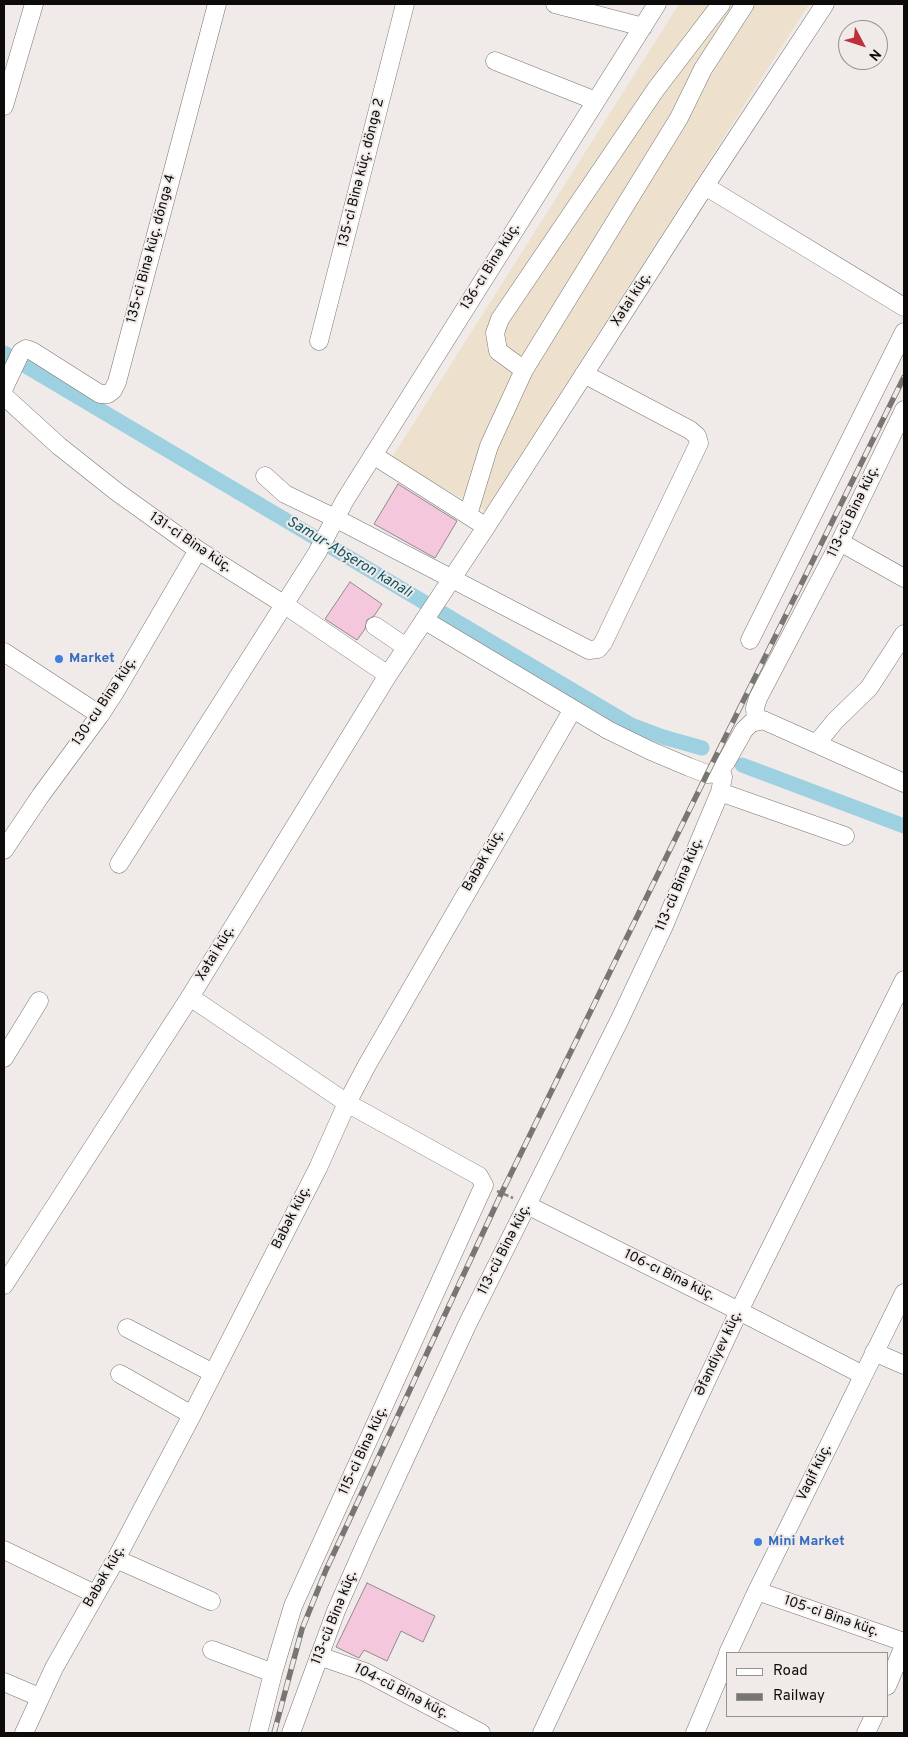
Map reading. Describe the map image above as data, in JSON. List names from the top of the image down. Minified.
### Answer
{"streets":{"street":["135-ci Binə küç. döngə 2","135-ci Binə küç. döngə 4","136-cı Binə küç.","Xətai küç.","113-cü Binə küç.","131-ci Binə küç.","130-cu Binə küç.","Babək küç.","106-cı Binə küç.","Əfəndiyev küç.","115-ci Binə küç.","Vaqif küç.","105-ci Binə küç.","104-cü Binə küç."]},"crossings":[["136-cı Binə küç.","131-ci Binə küç."],["Xətai küç.","131-ci Binə küç."],["113-cü Binə küç.","106-cı Binə küç."],["113-cü Binə küç.","104-cü Binə küç."],["131-ci Binə küç.","130-cu Binə küç."],["106-cı Binə küç.","Əfəndiyev küç."],["106-cı Binə küç.","Vaqif küç."],["Vaqif küç.","105-ci Binə küç."]],"water":["Samur-Abşeron kanalı"],"places":["Market","Mini Market"],"legend":["Road","Railway"],"north":"bottom right"}
